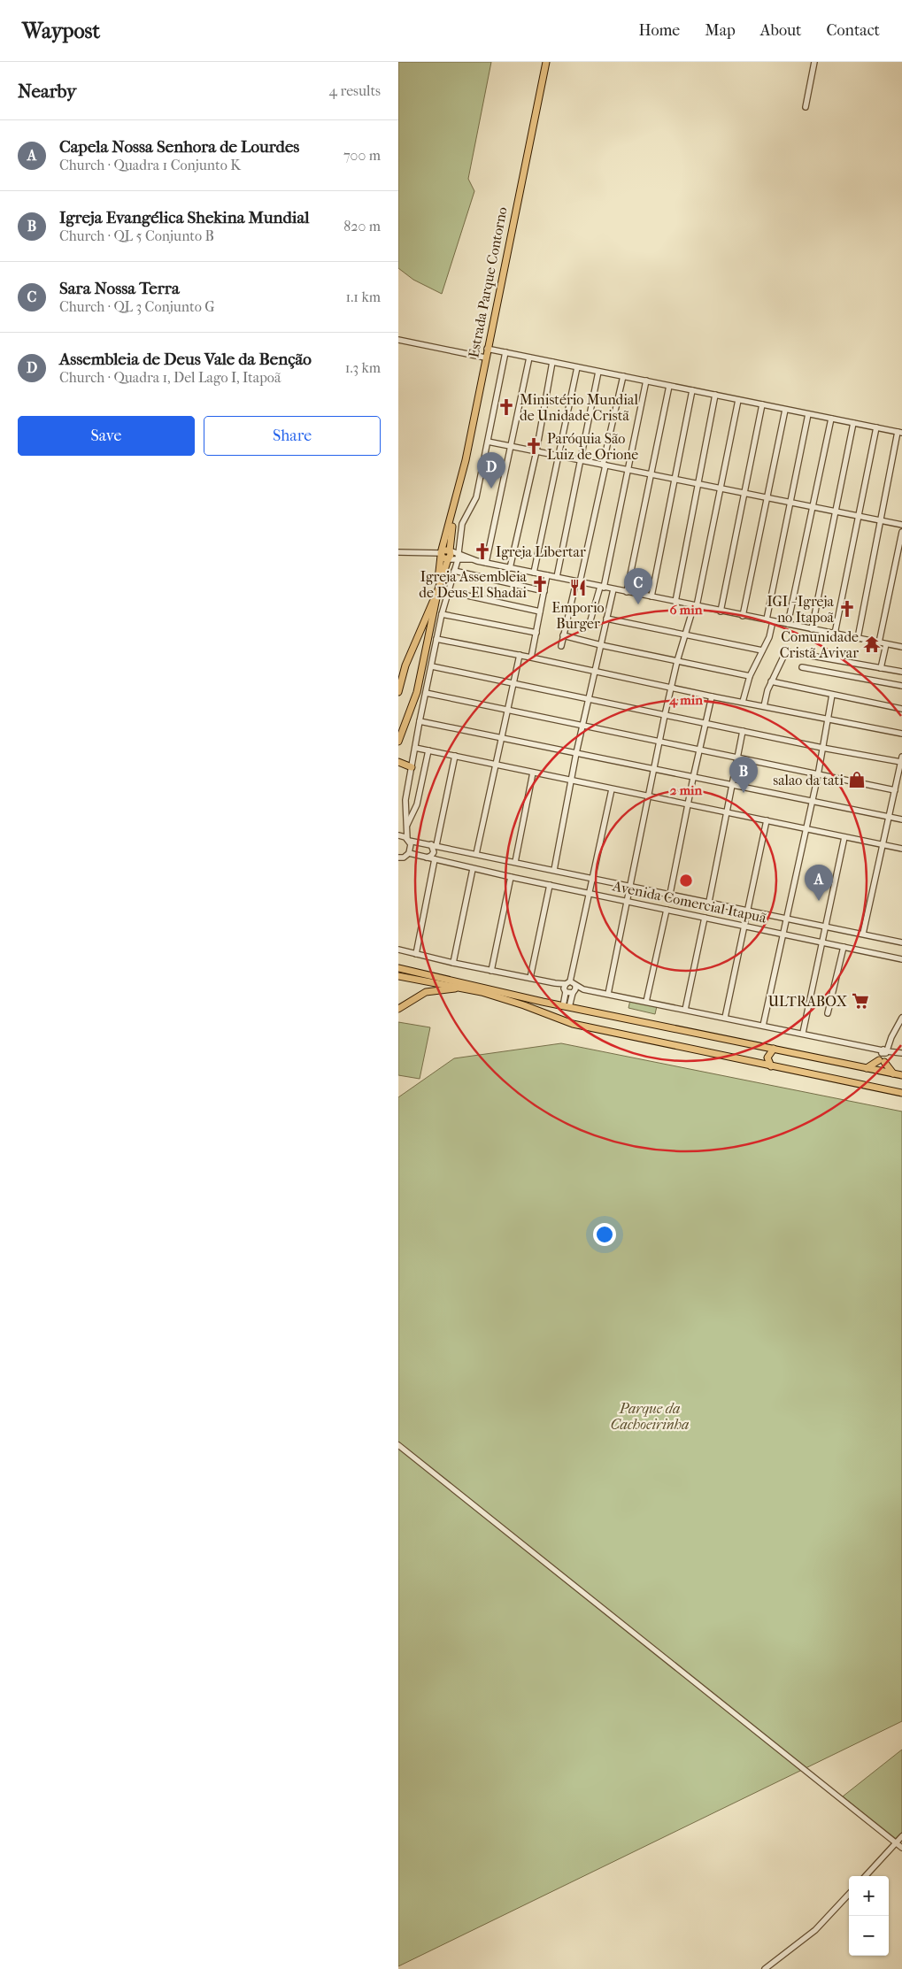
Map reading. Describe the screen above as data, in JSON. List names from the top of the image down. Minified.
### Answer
{"streets":{"main road":["Estrada Parque Contorno"],"street":["Avenida Comercial Itapuã"]},"parks":["Parque da Cachoeirinha"],"places":{"church":["Ministério Mundial de Unidade Cristã","Paróquia São Luiz de Orione","Igreja Libertar","Igreja Assembleia de Deus El Shadai","IGI - Igreja no Itapoã"],"restaurant":["Emporio Burger"],"temple":["Comunidade Cristã Avivar"],"shop":["salao da tati"],"supermarket":["ULTRABOX"]},"page":{"header":"Waypost","nav":["Home","Map","About","Contact"],"heading":["Nearby","4 results"],"list":[{"mark":"A","name":"Capela Nossa Senhora de Lourdes","note":"Church · Quadra 1 Conjunto K","value":"700 m"},{"mark":"B","name":"Igreja Evangélica Shekina Mundial","note":"Church · QL 5 Conjunto B","value":"820 m"},{"mark":"C","name":"Sara Nossa Terra","note":"Church · QL 3 Conjunto G","value":"1.1 km"},{"mark":"D","name":"Assembleia de Deus Vale da Benção","note":"Church · Quadra 1, Del Lago I, Itapoã","value":"1.3 km"}],"buttons":["Save","Share"],"pins":["D","C","B","A"],"map_buttons":["+","−"]},"rings":["6 min","4 min","2 min"]}
